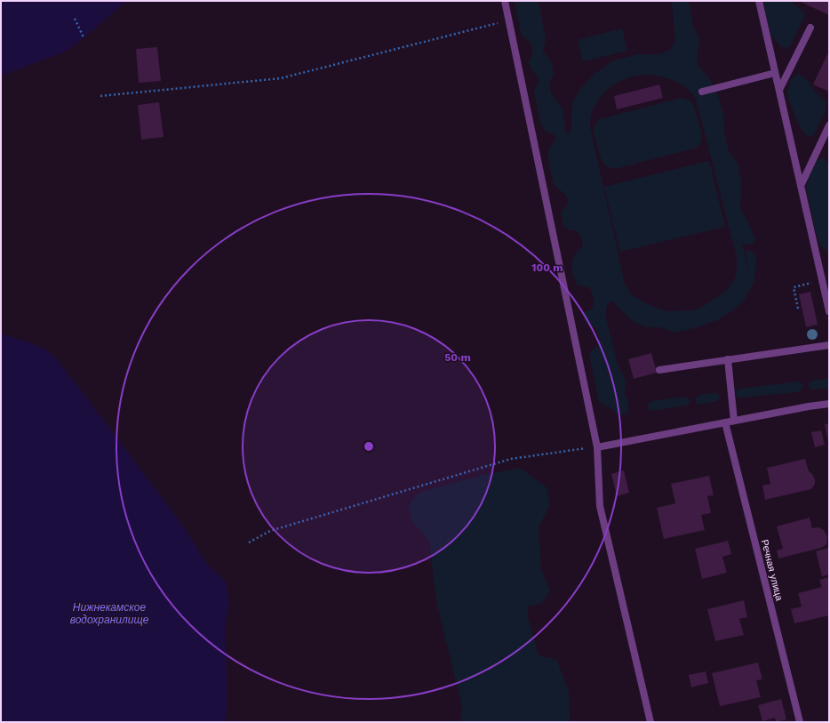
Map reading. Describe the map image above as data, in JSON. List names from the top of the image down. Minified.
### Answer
{"streets":{"street":["Речная улица"]},"water":["Нижнекамское водохранилище"],"rings":["100 m","50 m"]}
